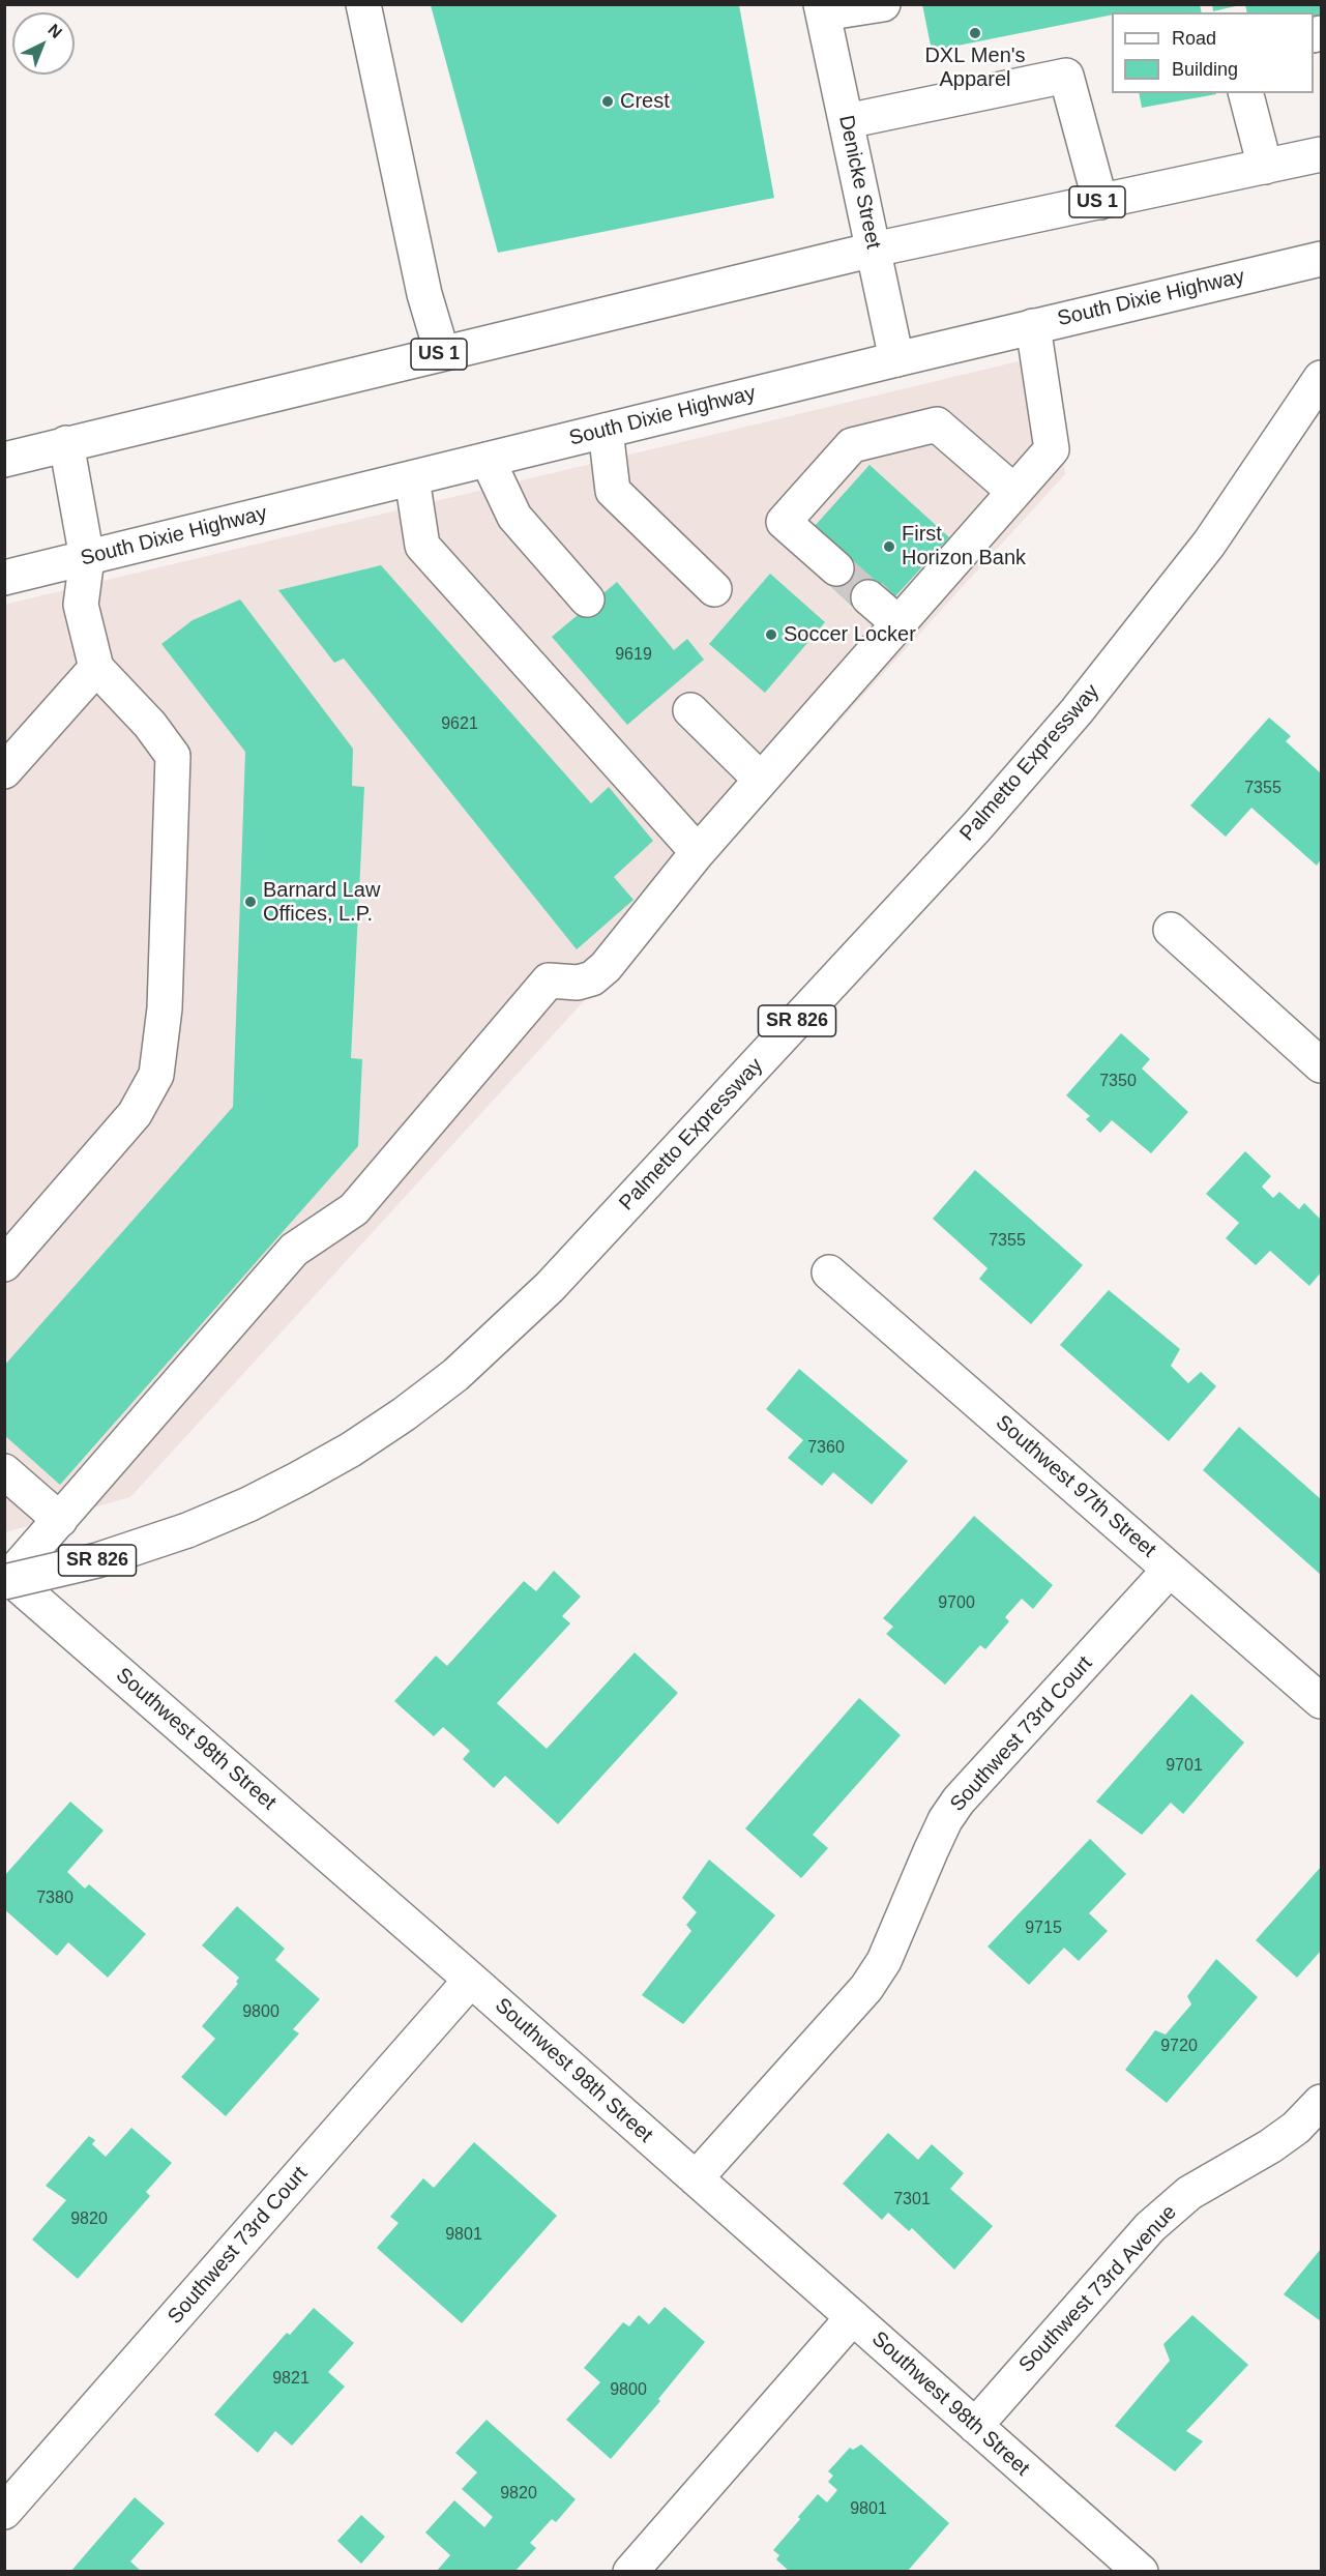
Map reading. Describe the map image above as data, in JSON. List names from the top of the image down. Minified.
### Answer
{"streets":{"main road":["Denicke Street","US 1","South Dixie Highway","Palmetto Expressway","SR 826","Southwest 97th Street","Southwest 73rd Court","Southwest 98th Street","Southwest 73rd Avenue"]},"crossings":[["Denicke Street","US 1"],["Denicke Street","South Dixie Highway"],["Palmetto Expressway","Southwest 98th Street"],["Southwest 97th Street","Southwest 73rd Court"],["Southwest 73rd Court","Southwest 98th Street"],["Southwest 98th Street","Southwest 73rd Avenue"]],"places":["DXL Men's Apparel","Crest","First Horizon Bank","Soccer Locker","Barnard Law Offices, L.P."],"house_numbers":["9619","9621","7355","7350","7355","7360","9700","9701","7380","9715","9800","9720","7301","9820","9801","9821","9800","9820","9801"],"legend":["Road","Building"],"north":"top right"}
